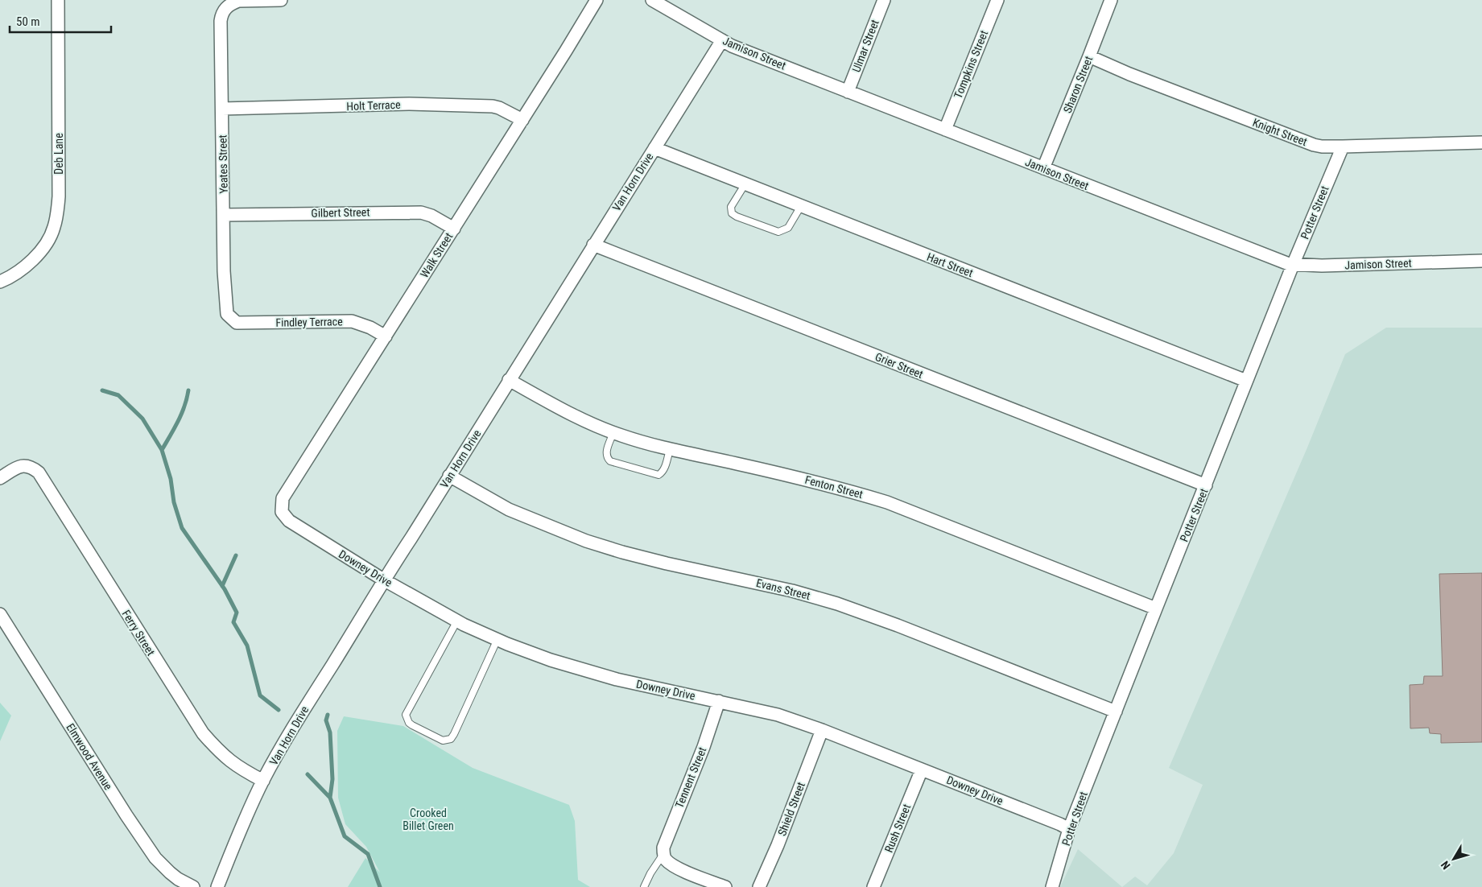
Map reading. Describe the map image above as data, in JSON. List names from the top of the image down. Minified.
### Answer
{"streets":{"street":["Ulmar Street","Jamison Street","Tompkins Street","Sharon Street","Holt Terrace","Knight Street","Deb Lane","Yeates Street","Van Horn Drive","Gilbert Street","Potter Street","Walk Street","Hart Street","Findley Terrace","Grier Street","Fenton Street","Downey Drive","Evans Street","Ferry Street","Elmwood Avenue","Tennent Street","Shield Street","Rush Street"]},"crossings":[["Ulmar Street","Jamison Street"],["Jamison Street","Tompkins Street"],["Jamison Street","Sharon Street"],["Jamison Street","Van Horn Drive"],["Jamison Street","Potter Street"],["Sharon Street","Knight Street"],["Holt Terrace","Yeates Street"],["Holt Terrace","Walk Street"],["Knight Street","Potter Street"],["Yeates Street","Gilbert Street"],["Yeates Street","Findley Terrace"],["Van Horn Drive","Hart Street"],["Van Horn Drive","Grier Street"],["Van Horn Drive","Fenton Street"],["Van Horn Drive","Downey Drive"],["Van Horn Drive","Evans Street"],["Van Horn Drive","Ferry Street"],["Gilbert Street","Walk Street"],["Potter Street","Hart Street"],["Potter Street","Grier Street"],["Potter Street","Fenton Street"],["Potter Street","Downey Drive"],["Potter Street","Evans Street"],["Walk Street","Findley Terrace"],["Walk Street","Downey Drive"],["Downey Drive","Tennent Street"],["Downey Drive","Shield Street"],["Downey Drive","Rush Street"]],"parks":["Crooked Billet Green"],"scale_bar":"50 m","north":"bottom left"}
